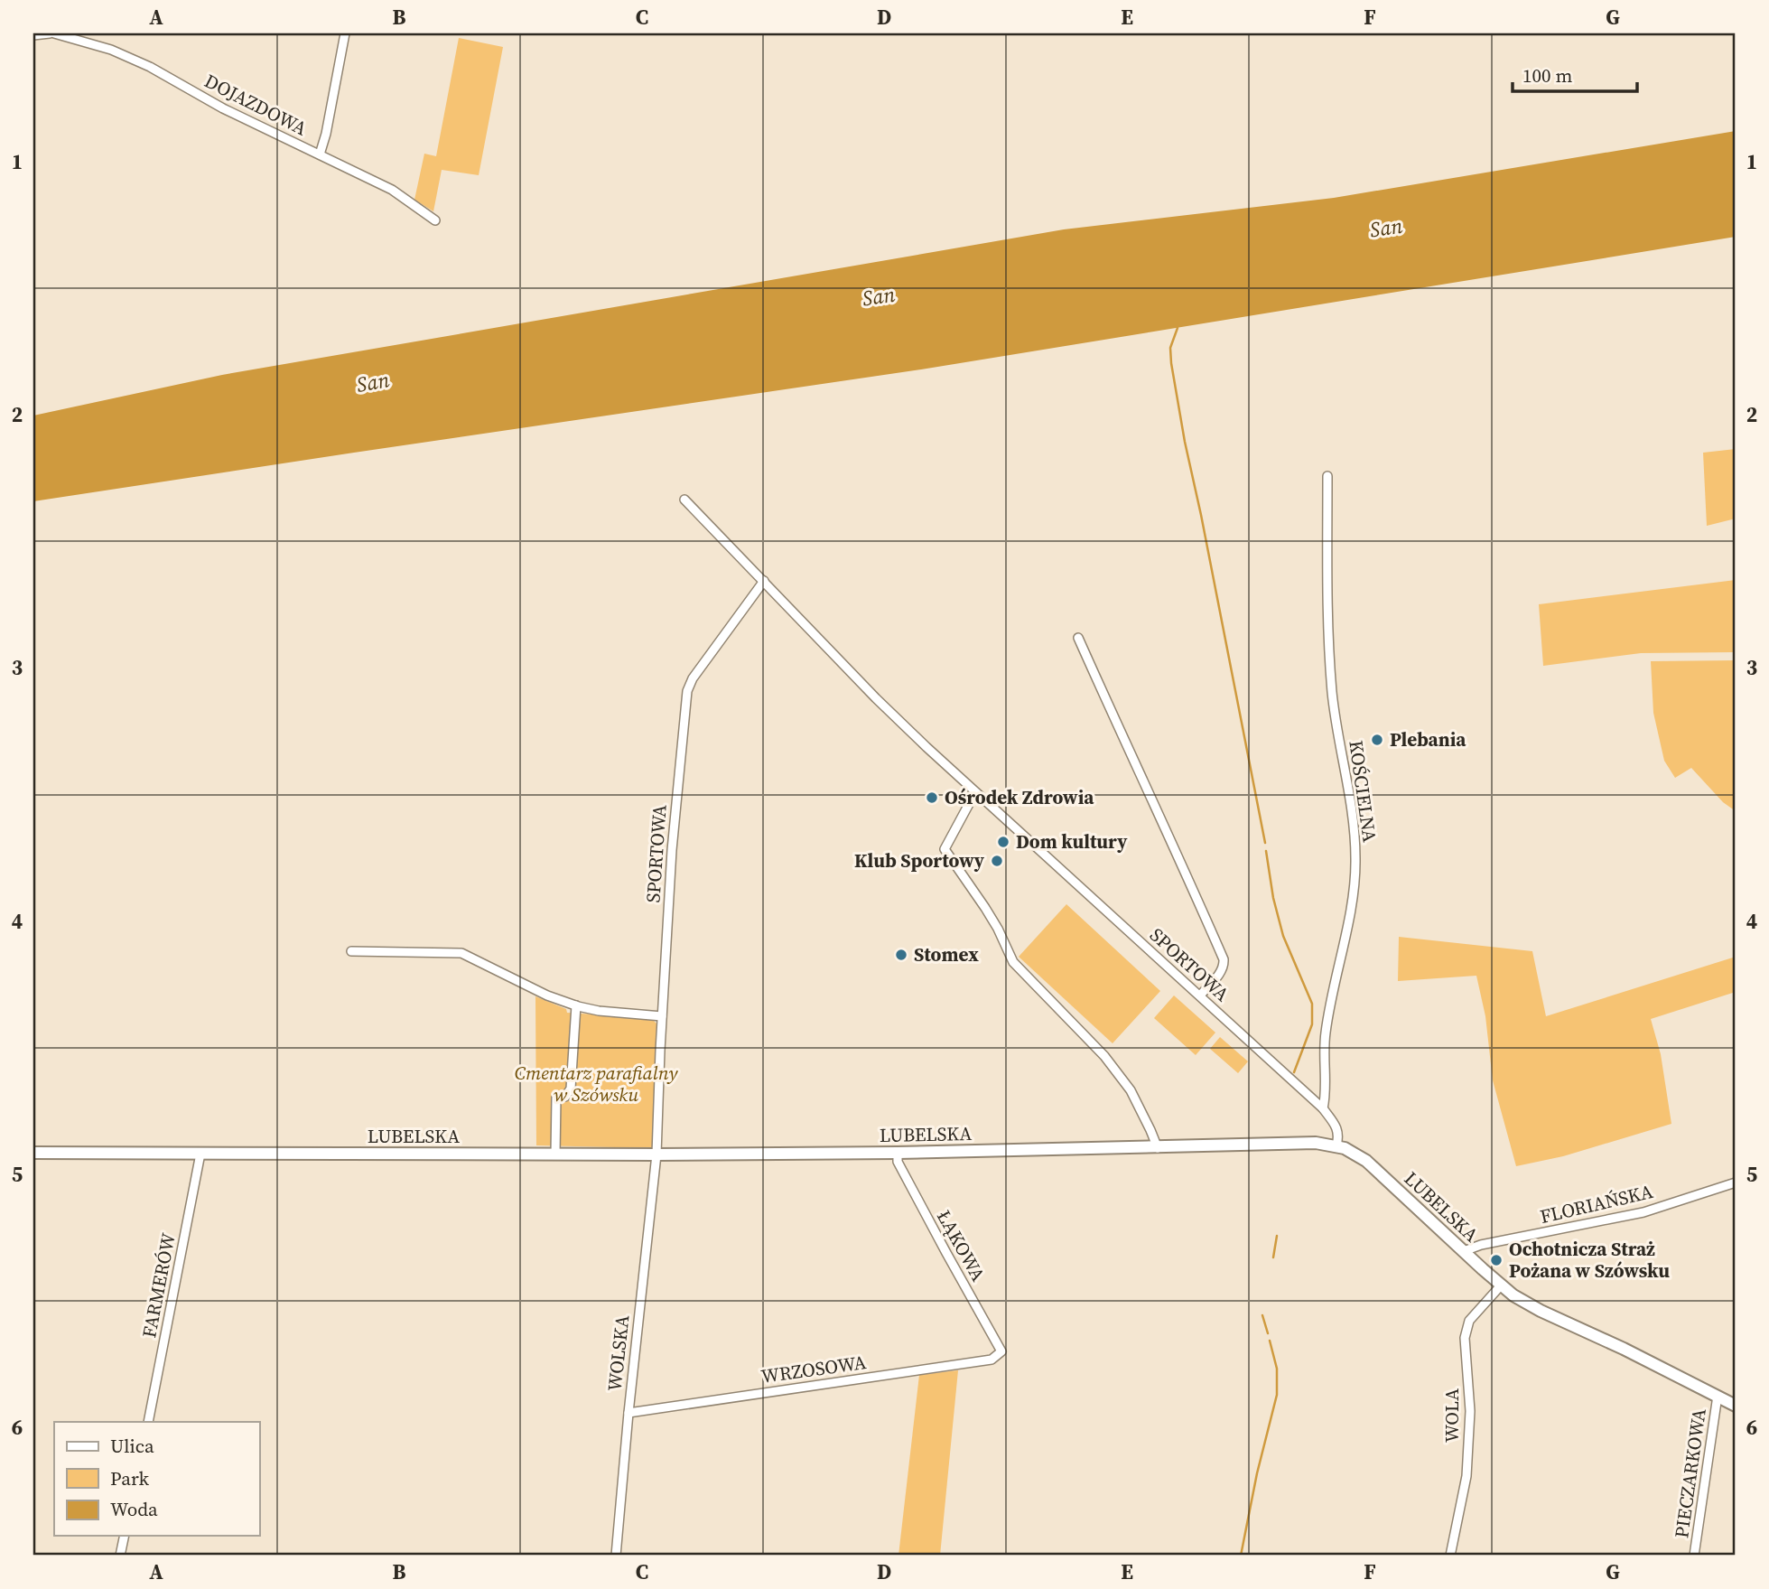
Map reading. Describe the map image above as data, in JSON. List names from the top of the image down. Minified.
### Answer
{"streets":{"main road":["LUBELSKA"],"street":["DOJAZDOWA","KOŚCIELNA","SPORTOWA","FLORIAŃSKA","ŁĄKOWA","FARMERÓW","WOLSKA","WRZOSOWA","WOLA","PIECZARKOWA"]},"crossings":[["KOŚCIELNA","SPORTOWA"],["SPORTOWA","LUBELSKA"],["SPORTOWA","WOLSKA"],["LUBELSKA","FLORIAŃSKA"],["LUBELSKA","ŁĄKOWA"],["LUBELSKA","FARMERÓW"],["LUBELSKA","WOLSKA"],["LUBELSKA","WOLA"],["LUBELSKA","PIECZARKOWA"],["ŁĄKOWA","WRZOSOWA"],["WOLSKA","WRZOSOWA"]],"water":["San"],"parks":["Cmentarz parafialny w Szówsku"],"places":["Plebania","Ośrodek Zdrowia","Dom kultury","Klub Sportowy","Stomex","Ochotnicza Straż Pożana w Szówsku"],"legend":["Ulica","Park","Woda"],"scale_bar":"100 m","grid":{"columns":["A","B","C","D","E","F","G"],"rows":["1","2","3","4","5","6"]}}
